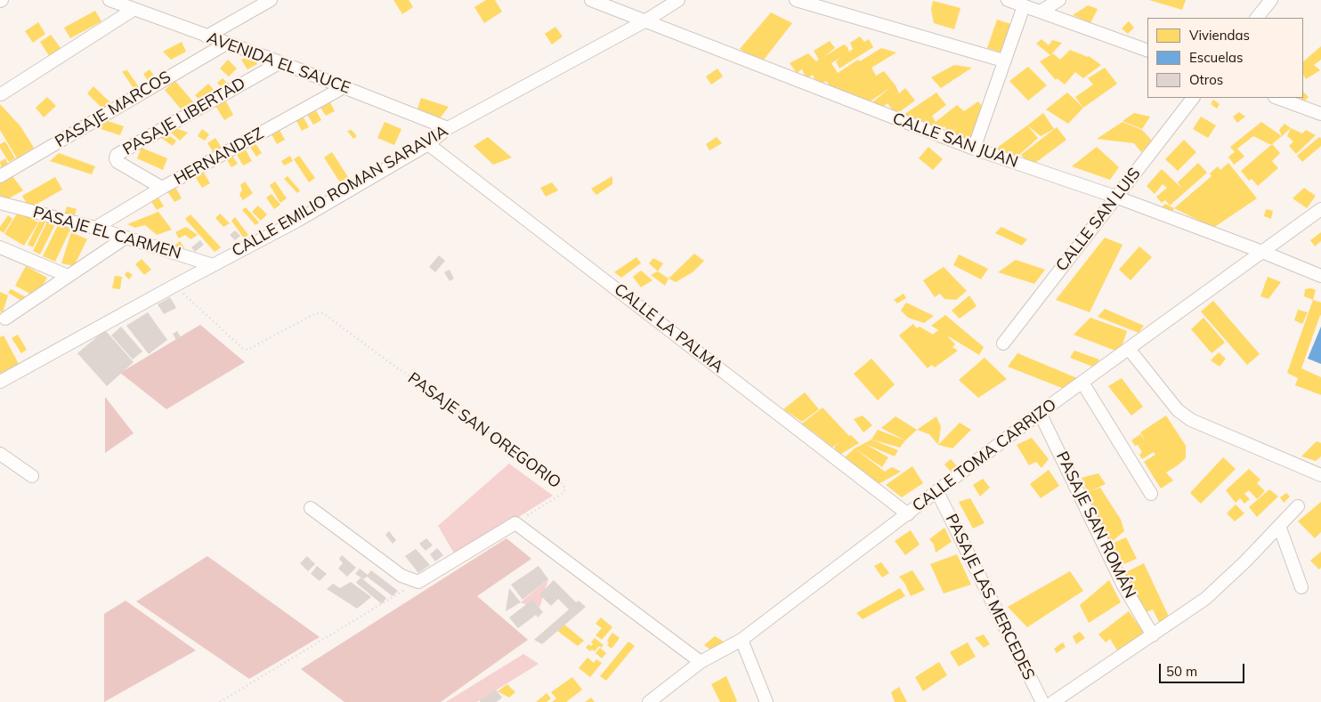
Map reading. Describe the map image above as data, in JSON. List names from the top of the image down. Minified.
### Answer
{"streets":{"street":["AVENIDA EL SAUCE","PASAJE MARCOS","PASAJE LIBERTAD","CALLE SAN JUAN","HERNANDEZ","CALLE EMILIO ROMAN SARAVIA","CALLE SAN LUIS","PASAJE EL CARMEN","CALLE LA PALMA","CALLE TOMA CARRIZO","PASAJE SAN ROMÁN","PASAJE LAS MERCEDES"],"path":["PASAJE SAN OREGORIO"]},"crossings":[["AVENIDA EL SAUCE","PASAJE MARCOS"],["AVENIDA EL SAUCE","PASAJE LIBERTAD"],["AVENIDA EL SAUCE","HERNANDEZ"],["AVENIDA EL SAUCE","CALLE EMILIO ROMAN SARAVIA"],["PASAJE LIBERTAD","HERNANDEZ"],["CALLE SAN JUAN","CALLE EMILIO ROMAN SARAVIA"],["CALLE SAN JUAN","CALLE SAN LUIS"],["CALLE SAN JUAN","CALLE TOMA CARRIZO"],["HERNANDEZ","PASAJE EL CARMEN"],["CALLE EMILIO ROMAN SARAVIA","PASAJE EL CARMEN"],["CALLE EMILIO ROMAN SARAVIA","CALLE LA PALMA"],["CALLE EMILIO ROMAN SARAVIA","PASAJE SAN OREGORIO"],["CALLE LA PALMA","CALLE TOMA CARRIZO"],["CALLE TOMA CARRIZO","PASAJE SAN ROMÁN"],["CALLE TOMA CARRIZO","PASAJE LAS MERCEDES"]],"legend":["Viviendas","Escuelas","Otros"],"scale_bar":"50 m"}
